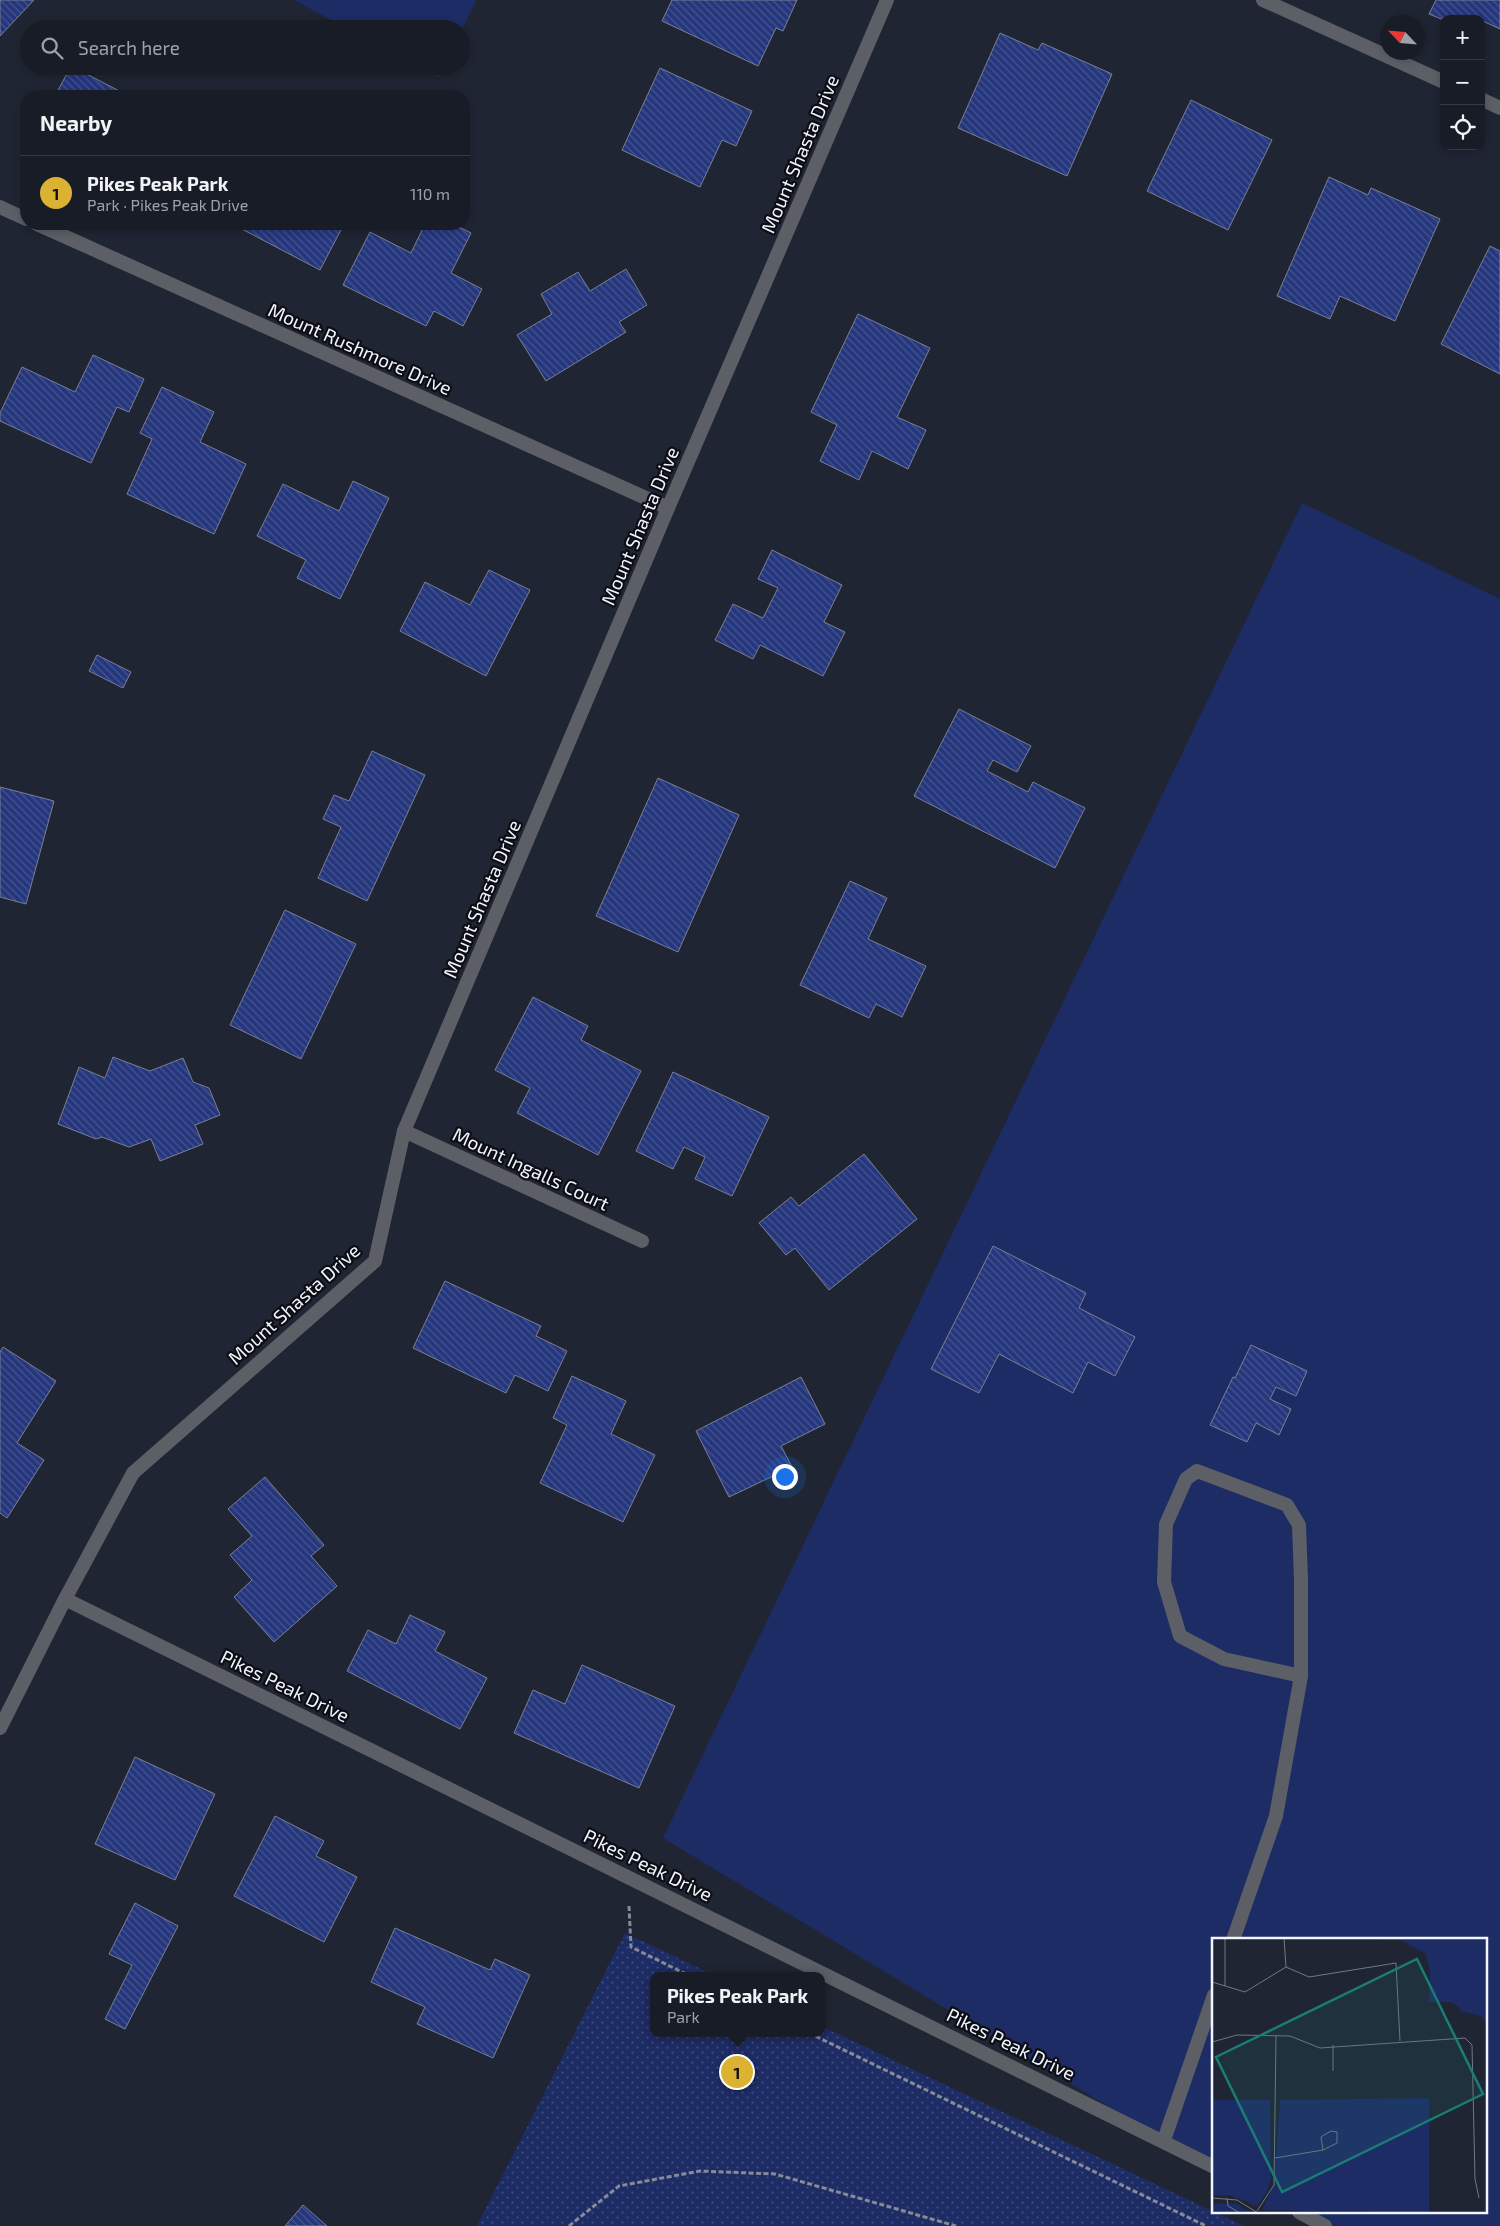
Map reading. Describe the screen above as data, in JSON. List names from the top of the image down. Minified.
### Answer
{"streets":{"street":["Mount Shasta Drive","Mount Rushmore Drive","Mount Ingalls Court","Pikes Peak Drive"]},"crossings":[["Mount Shasta Drive","Mount Rushmore Drive"],["Mount Shasta Drive","Mount Ingalls Court"],["Mount Shasta Drive","Pikes Peak Drive"]],"north":"top left","page":{"map_buttons":["+","−"],"search":"Search here","heading":"Nearby","list":[{"mark":"1","name":"Pikes Peak Park","note":"Park · Pikes Peak Drive","value":"110 m"}],"popup":["Pikes Peak Park","Park"],"pins":"1"}}
